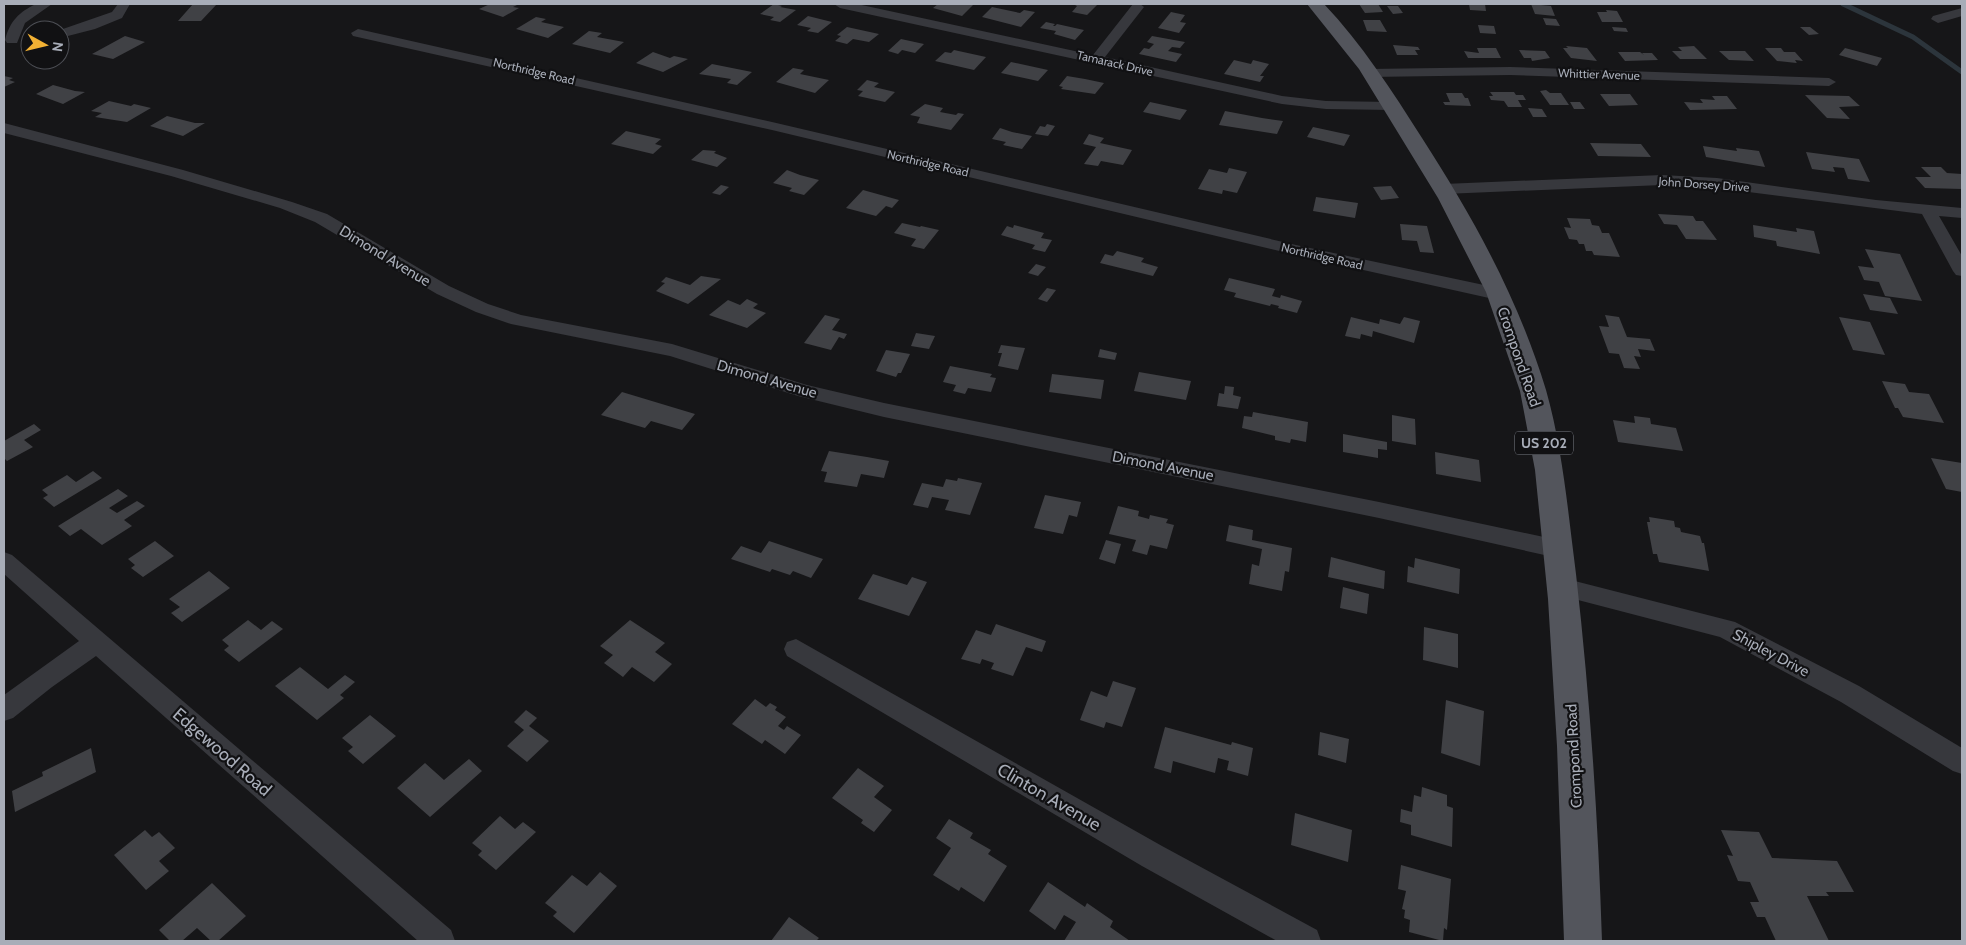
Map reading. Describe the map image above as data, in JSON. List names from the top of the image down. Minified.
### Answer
{"streets":{"main road":["Crompond Road","US 202"],"street":["Tamarack Drive","Northridge Road","Whittier Avenue","John Dorsey Drive","Dimond Avenue","Shipley Drive","Edgewood Road","Clinton Avenue"]},"crossings":[["Tamarack Drive","Crompond Road"],["Northridge Road","Crompond Road"],["Whittier Avenue","Crompond Road"],["John Dorsey Drive","Crompond Road"],["Dimond Avenue","Crompond Road"],["Crompond Road","Shipley Drive"]],"north":"right"}
